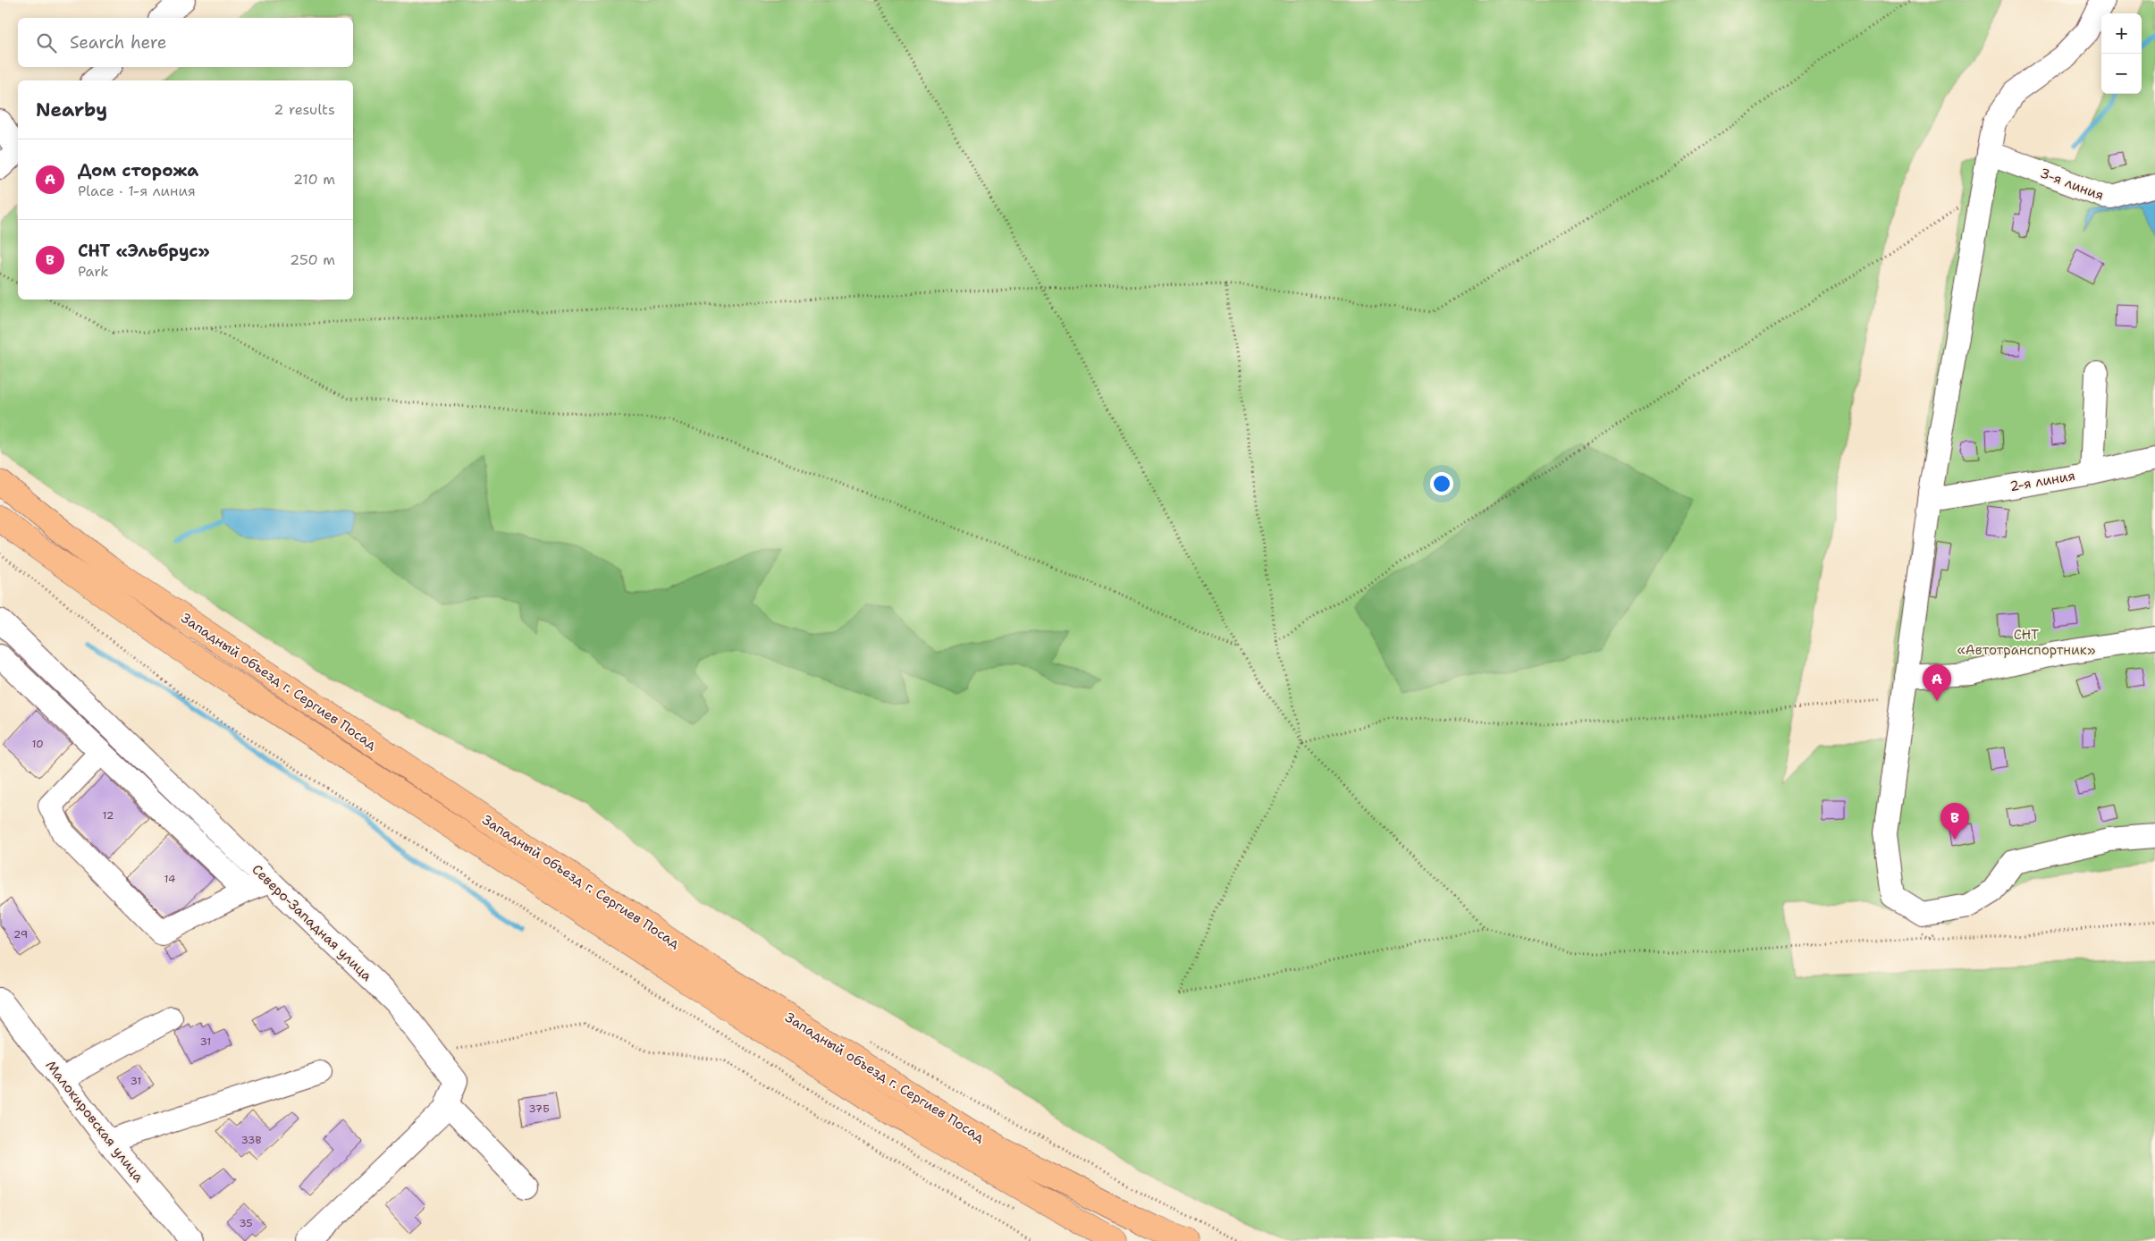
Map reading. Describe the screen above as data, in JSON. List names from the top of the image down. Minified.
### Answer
{"streets":{"main road":["Западный объезд г. Сергиев Посад"],"street":["3-я линия","2-я линия","Северо-Западная улица","Малокировская улица"]},"parks":["СНТ «Автотранспортник»"],"house_numbers":["10","12","14","29","31","31","37Б","33В","35"],"page":{"map_buttons":["+","−"],"search":"Search here","heading":["Nearby","2 results"],"list":[{"mark":"A","name":"Дом сторожа","note":"Place · 1-я линия","value":"210 m"},{"mark":"B","name":"СНТ «Эльбрус»","note":"Park","value":"250 m"}],"pins":["A","B"]}}
